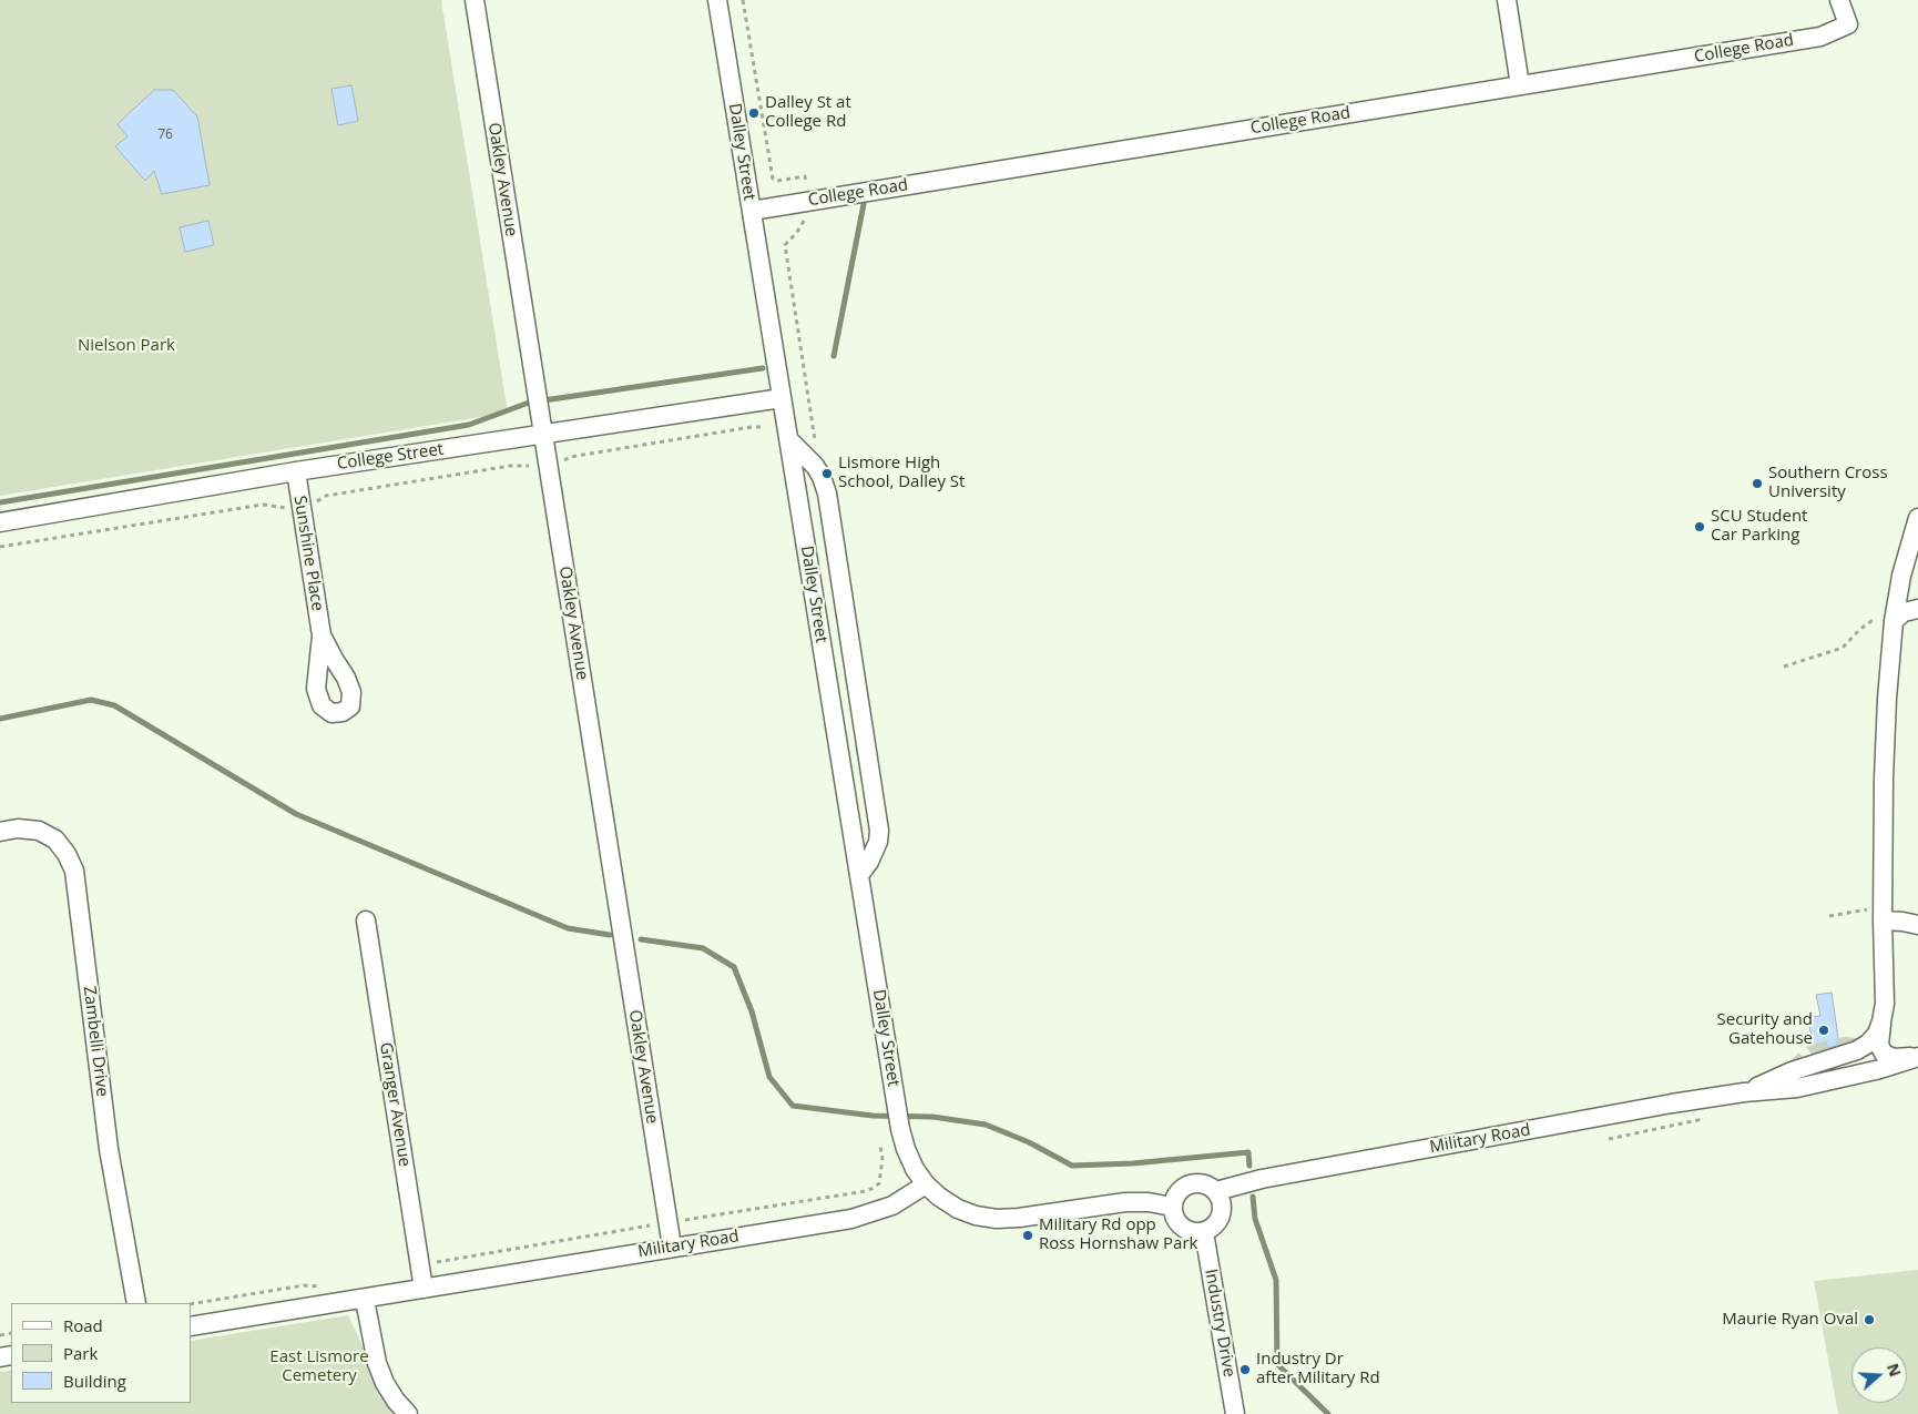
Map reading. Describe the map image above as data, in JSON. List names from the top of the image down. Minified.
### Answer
{"streets":{"street":["College Road","Dalley Street","Oakley Avenue","College Street","Sunshine Place","Zambelli Drive","Granger Avenue","Military Road","Industry Drive"]},"crossings":[["College Road","Dalley Street"],["Dalley Street","College Street"],["Dalley Street","Military Road"],["Oakley Avenue","College Street"],["Oakley Avenue","Military Road"],["College Street","Sunshine Place"],["Granger Avenue","Military Road"],["Military Road","Industry Drive"]],"parks":["Nielson Park","East Lismore Cemetery"],"places":["Dalley St at College Rd","Lismore High School, Dalley St","Southern Cross University","SCU Student Car Parking","Security and Gatehouse","Military Rd opp Ross Hornshaw Park","Maurie Ryan Oval","Industry Dr after Military Rd"],"house_numbers":["76"],"legend":["Road","Park","Building"],"north":"right"}
